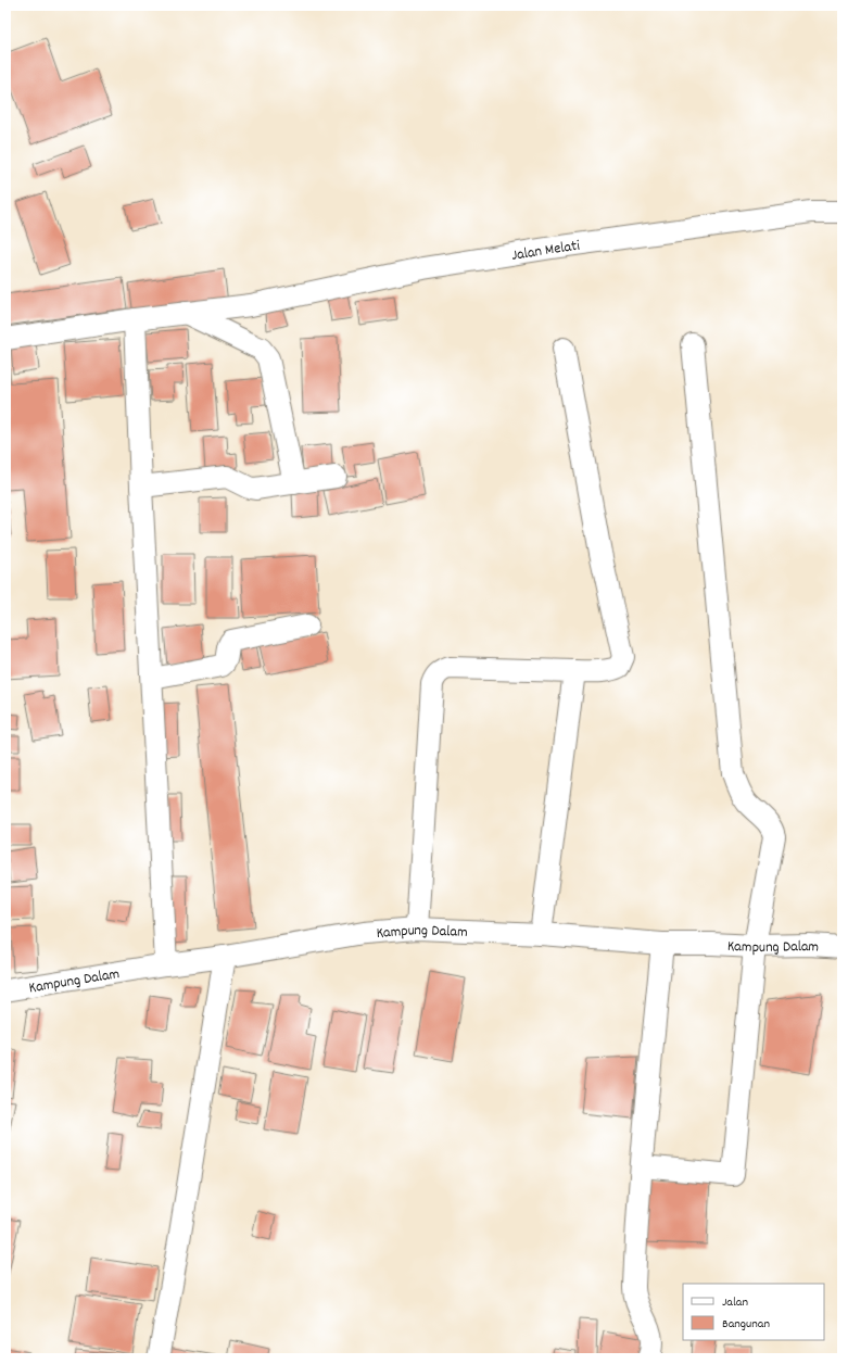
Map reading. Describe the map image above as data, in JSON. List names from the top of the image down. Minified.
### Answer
{"streets":{"street":["Jalan Melati","Kampung Dalam"]},"legend":["Jalan","Bangunan"]}
